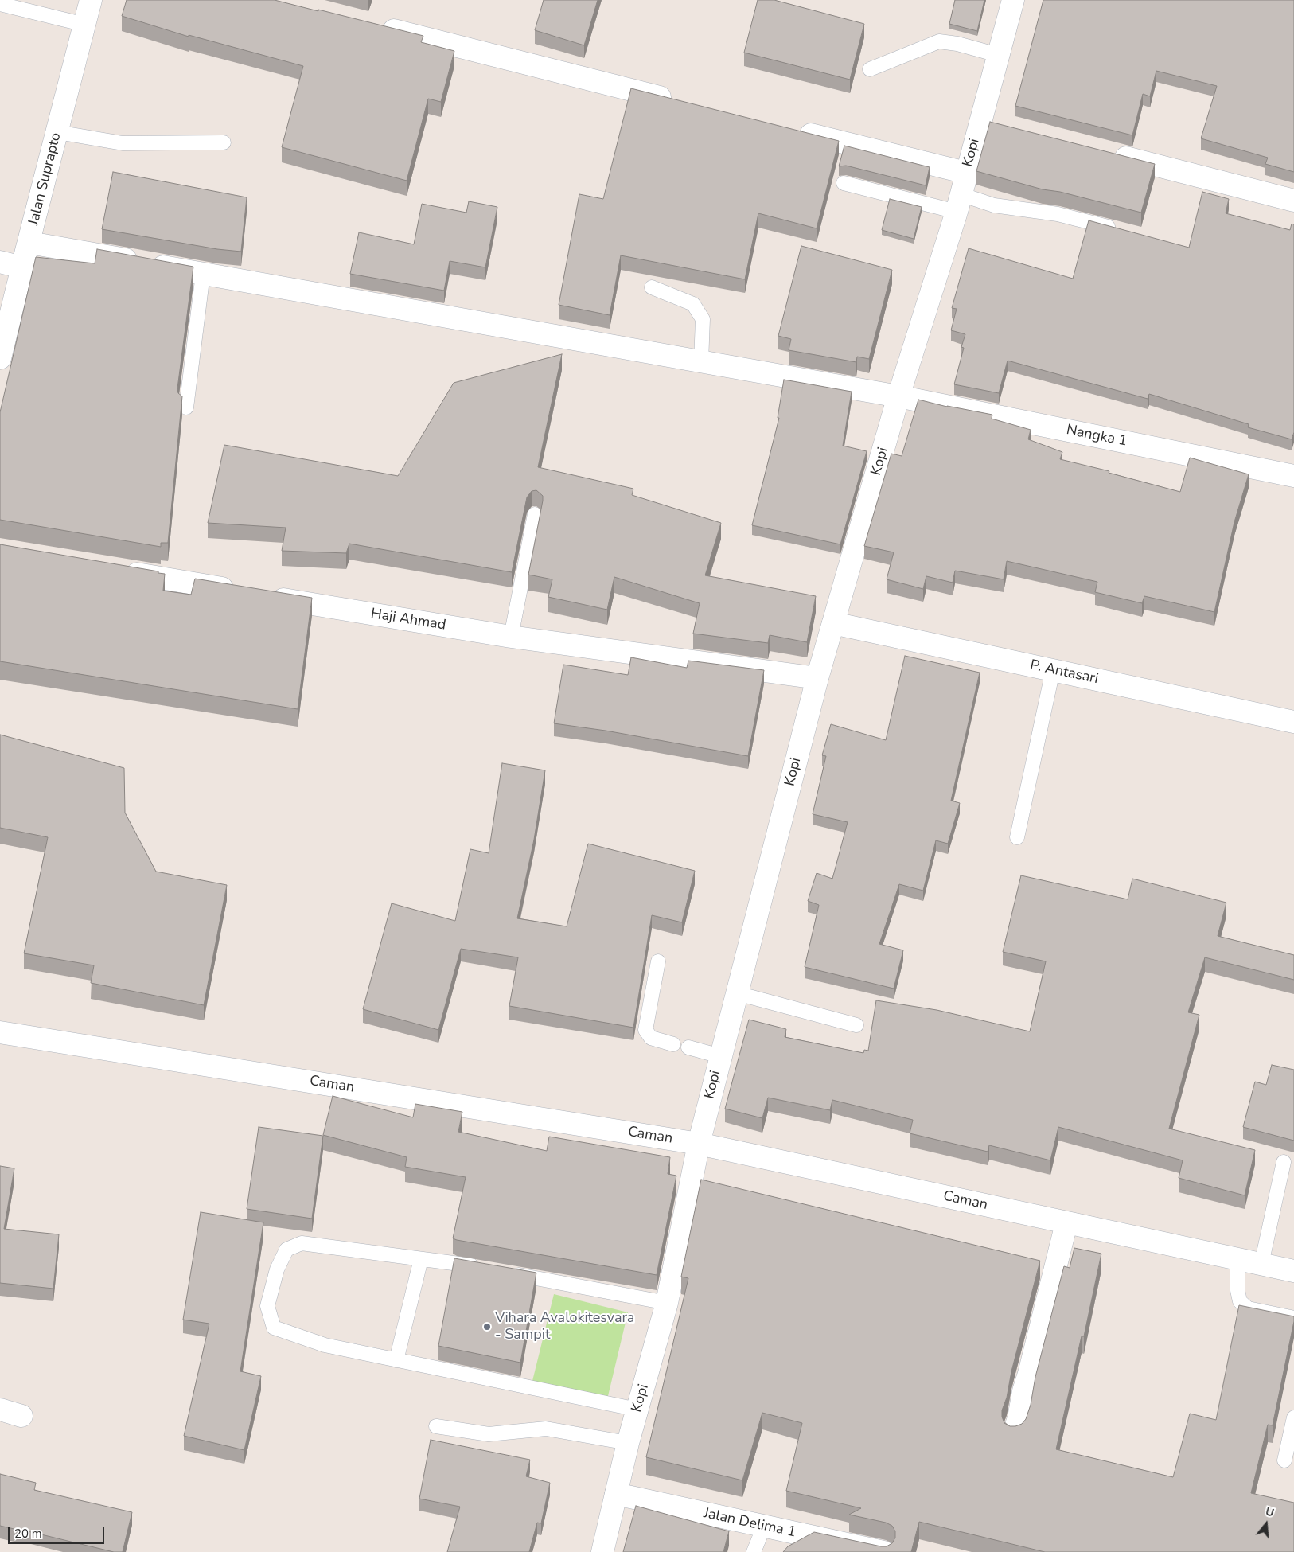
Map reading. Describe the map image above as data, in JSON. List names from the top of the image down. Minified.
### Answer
{"streets":{"street":["Kopi","Jalan Suprapto","Nangka 1","Haji Ahmad","P. Antasari","Caman","Jalan Delima 1"]},"crossings":[["Kopi","Nangka 1"],["Kopi","Haji Ahmad"],["Kopi","P. Antasari"],["Kopi","Caman"],["Kopi","Jalan Delima 1"],["Jalan Suprapto","Nangka 1"]],"places":["Vihara Avalokitesvara - Sampit"],"scale_bar":"20 m","north":"top"}
